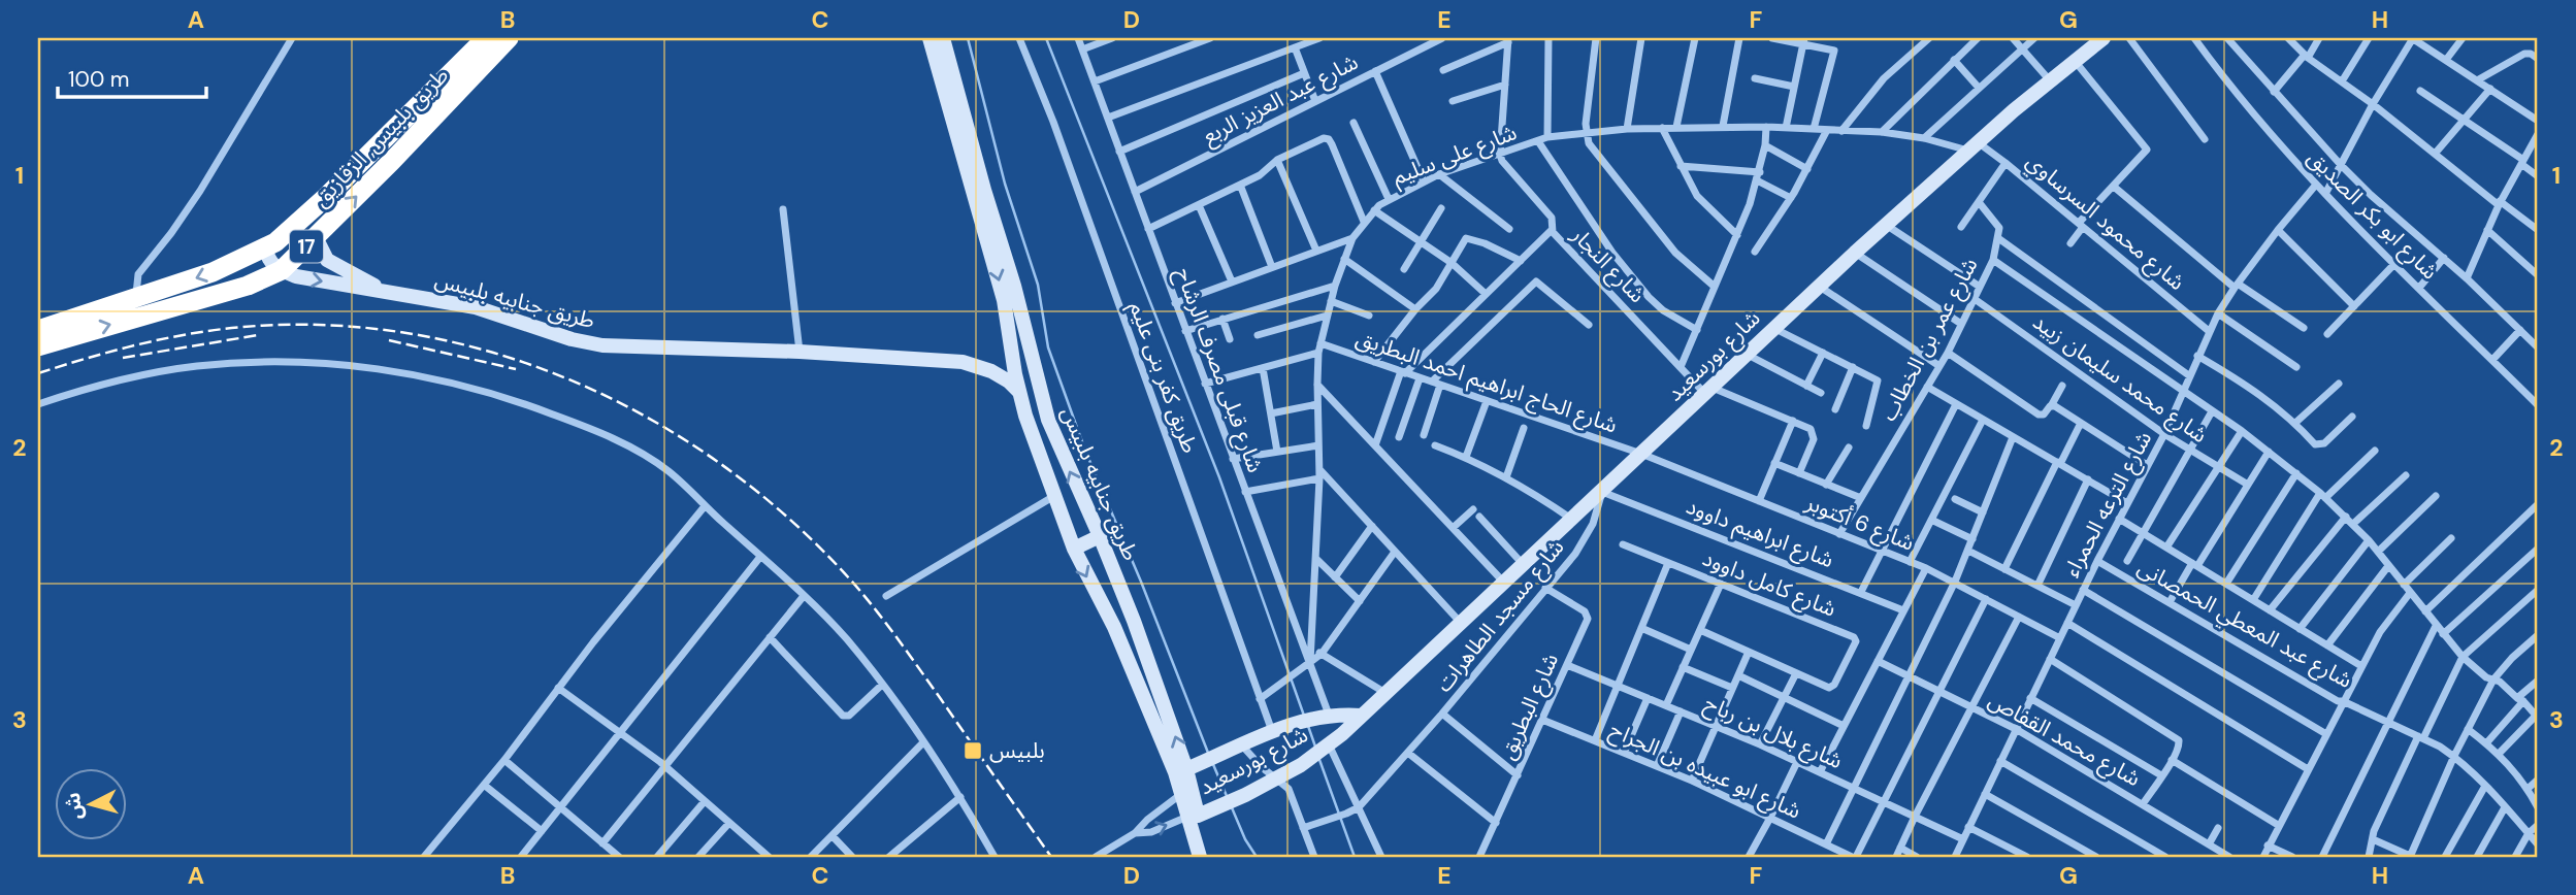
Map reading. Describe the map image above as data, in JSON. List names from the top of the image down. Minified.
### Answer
{"streets":{"highway":["طريق بلبيس, الزقازيق","17"],"main road":["طريق جنابيه بلبيس","شارع بورسعيد"],"street":["شارع عبد العزيز الربع","شارع على سليم","شارع ابو بكر الصديق","شارع محمود السرساوي","شارع النجار","شارع عمر بن الخطاب","شارع قبلى مصرف الرشاح","طريق كفر بنى عليم","شارع محمد سليمان زبيد","شارع الحاج ابراهيم احمد البطريق","شارع الترعه الحمراء","شارع 6 أكتوبر","شارع ابراهيم داوود","شارع كامل داوود","شارع مسجد الطاهرات","شارع عبد المعطي الحمصانى","شارع البطريق","شارع بلال بن رباح","شارع محمد القفاص","شارع ابو عبيده بن الجراح"]},"crossings":[["شارع عبد العزيز الربع","شارع قبلى مصرف الرشاح"],["طريق بلبيس, الزقازيق","طريق جنابيه بلبيس"],["شارع على سليم","شارع محمود السرساوي"],["شارع على سليم","شارع النجار"],["شارع على سليم","شارع بورسعيد"],["شارع على سليم","شارع قبلى مصرف الرشاح"],["شارع على سليم","شارع الحاج ابراهيم احمد البطريق"],["شارع ابو بكر الصديق","شارع الترعه الحمراء"],["شارع محمود السرساوي","شارع بورسعيد"],["شارع محمود السرساوي","شارع الترعه الحمراء"],["شارع النجار","شارع بورسعيد"],["طريق جنابيه بلبيس","شارع بورسعيد"],["شارع عمر بن الخطاب","شارع محمد سليمان زبيد"],["شارع عمر بن الخطاب","شارع 6 أكتوبر"],["شارع بورسعيد","شارع قبلى مصرف الرشاح"],["شارع بورسعيد","طريق كفر بنى عليم"],["شارع بورسعيد","شارع الحاج ابراهيم احمد البطريق"],["شارع بورسعيد","شارع 6 أكتوبر"],["شارع بورسعيد","شارع ابراهيم داوود"],["شارع بورسعيد","شارع مسجد الطاهرات"],["شارع محمد سليمان زبيد","شارع الترعه الحمراء"],["شارع الحاج ابراهيم احمد البطريق","شارع 6 أكتوبر"],["شارع الترعه الحمراء","شارع 6 أكتوبر"],["شارع الترعه الحمراء","شارع عبد المعطي الحمصانى"],["شارع الترعه الحمراء","شارع بلال بن رباح"],["شارع الترعه الحمراء","شارع محمد القفاص"],["شارع ابراهيم داوود","شارع مسجد الطاهرات"],["شارع مسجد الطاهرات","شارع البطريق"],["شارع البطريق","شارع بلال بن رباح"],["شارع البطريق","شارع ابو عبيده بن الجراح"]],"places":{"transit":["بلبيس"]},"scale_bar":"100 m","north":"left","grid":{"columns":["A","B","C","D","E","F","G","H"],"rows":["1","2","3"]}}
